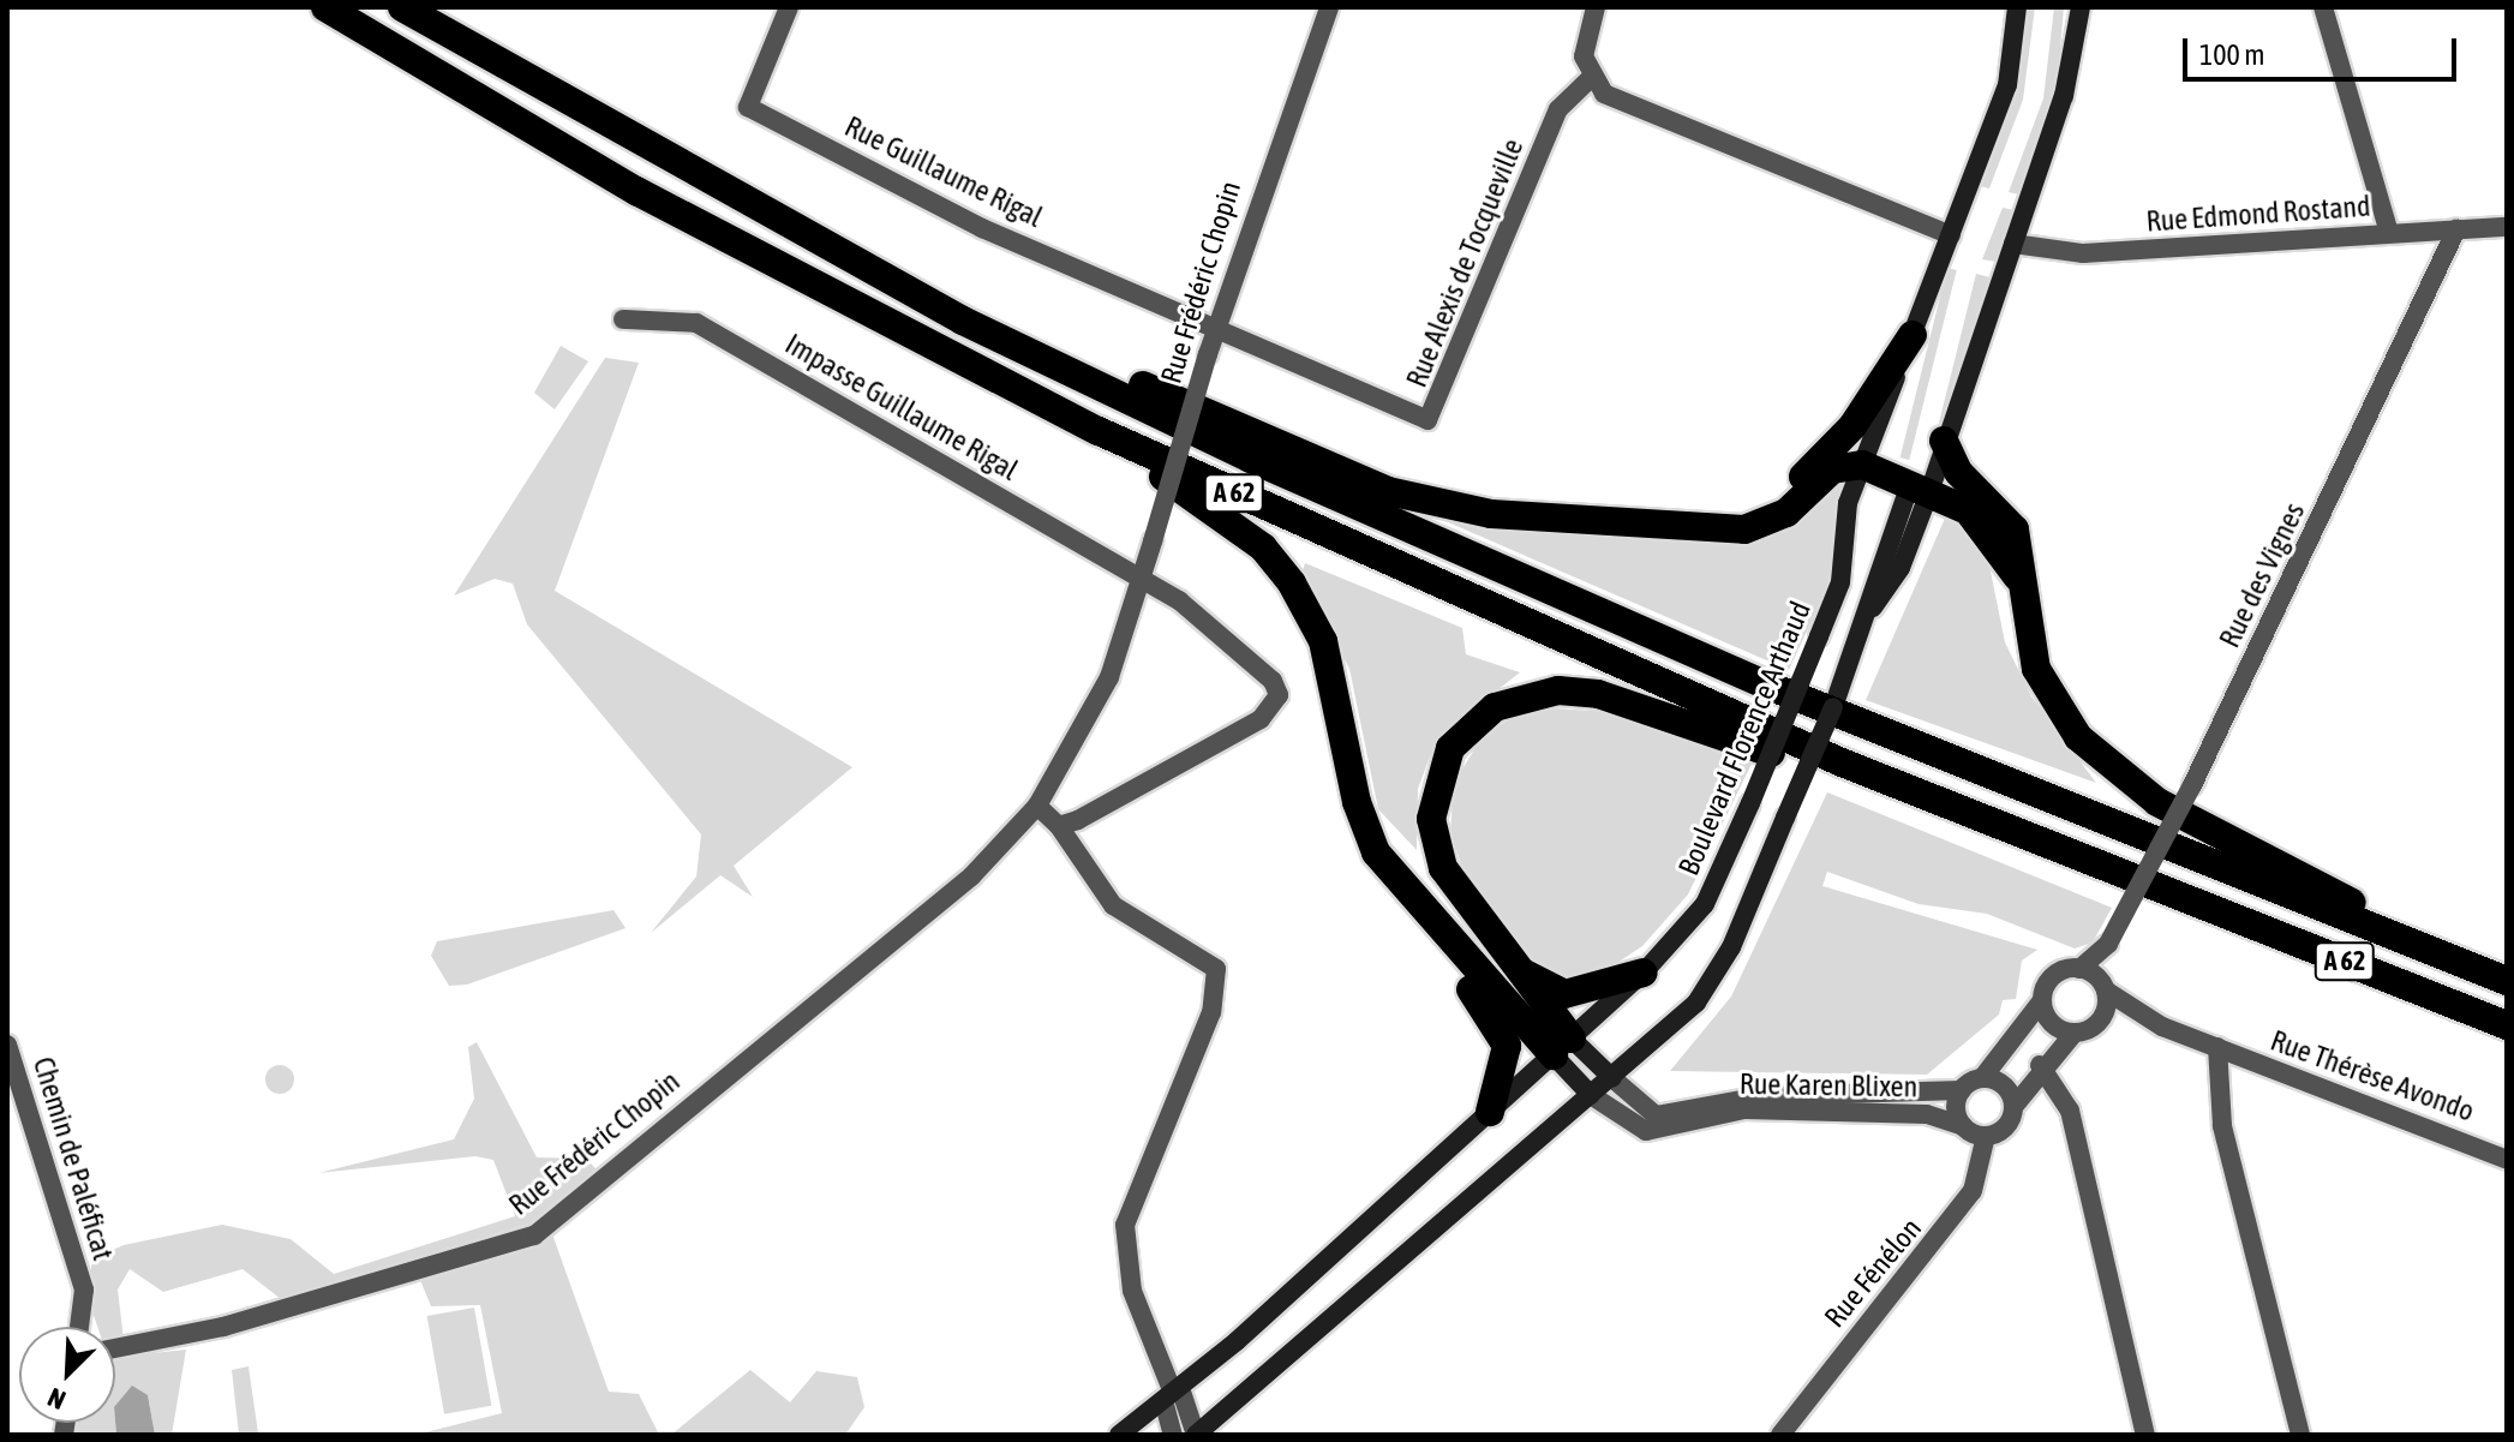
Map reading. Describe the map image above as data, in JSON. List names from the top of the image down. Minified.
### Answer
{"streets":{"highway":["A 62"],"main road":["Boulevard Florence Arthaud"],"street":["Rue Guillaume Rigal","Rue Edmond Rostand","Rue Alexis de Tocqueville","Rue Frédéric Chopin","Impasse Guillaume Rigal","Rue des Vignes","Rue Thérèse Avondo","Rue Karen Blixen","Chemin de Paléficat","Rue Fénélon"]},"crossings":[["Rue Guillaume Rigal","Rue Alexis de Tocqueville"],["Rue Guillaume Rigal","Rue Frédéric Chopin"],["Rue Edmond Rostand","Rue des Vignes"],["Rue Alexis de Tocqueville","Rue Frédéric Chopin"],["Rue Frédéric Chopin","Impasse Guillaume Rigal"],["Rue Karen Blixen","Rue Fénélon"]],"scale_bar":"100 m","north":"bottom left"}
